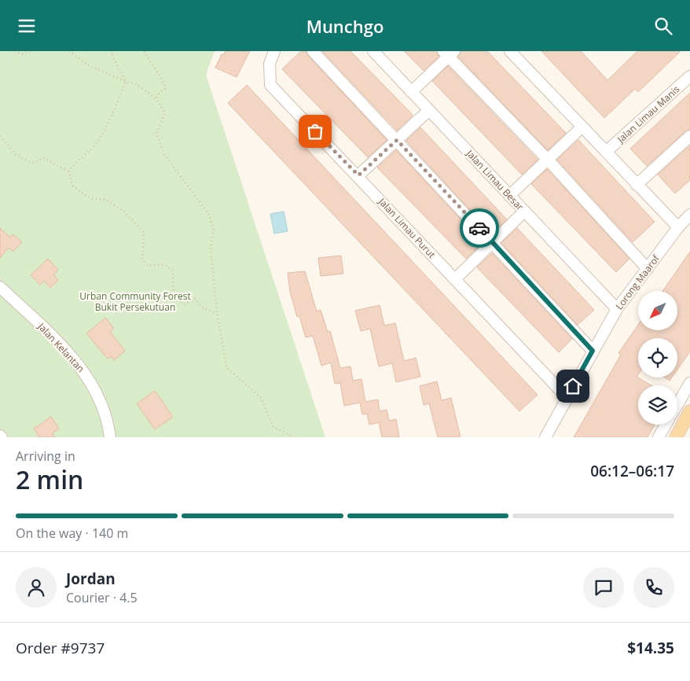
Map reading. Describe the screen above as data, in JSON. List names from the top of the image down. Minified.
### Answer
{"streets":{"street":["Jalan Limau Manis","Jalan Limau Besar","Jalan Limau Purut","Lorong Maarof","Jalan Kelantan"]},"crossings":[["Jalan Limau Besar","Lorong Maarof"],["Jalan Limau Purut","Lorong Maarof"]],"parks":["Urban Community Forest Bukit Persekutuan"],"north":"bottom left","page":{"header":"Munchgo","heading":["2 min","Arriving in","06:12–06:17"],"panel":["Jordan","Courier · 4.5","Order #9737","$14.35"],"bar":"On the way · 140 m"}}
